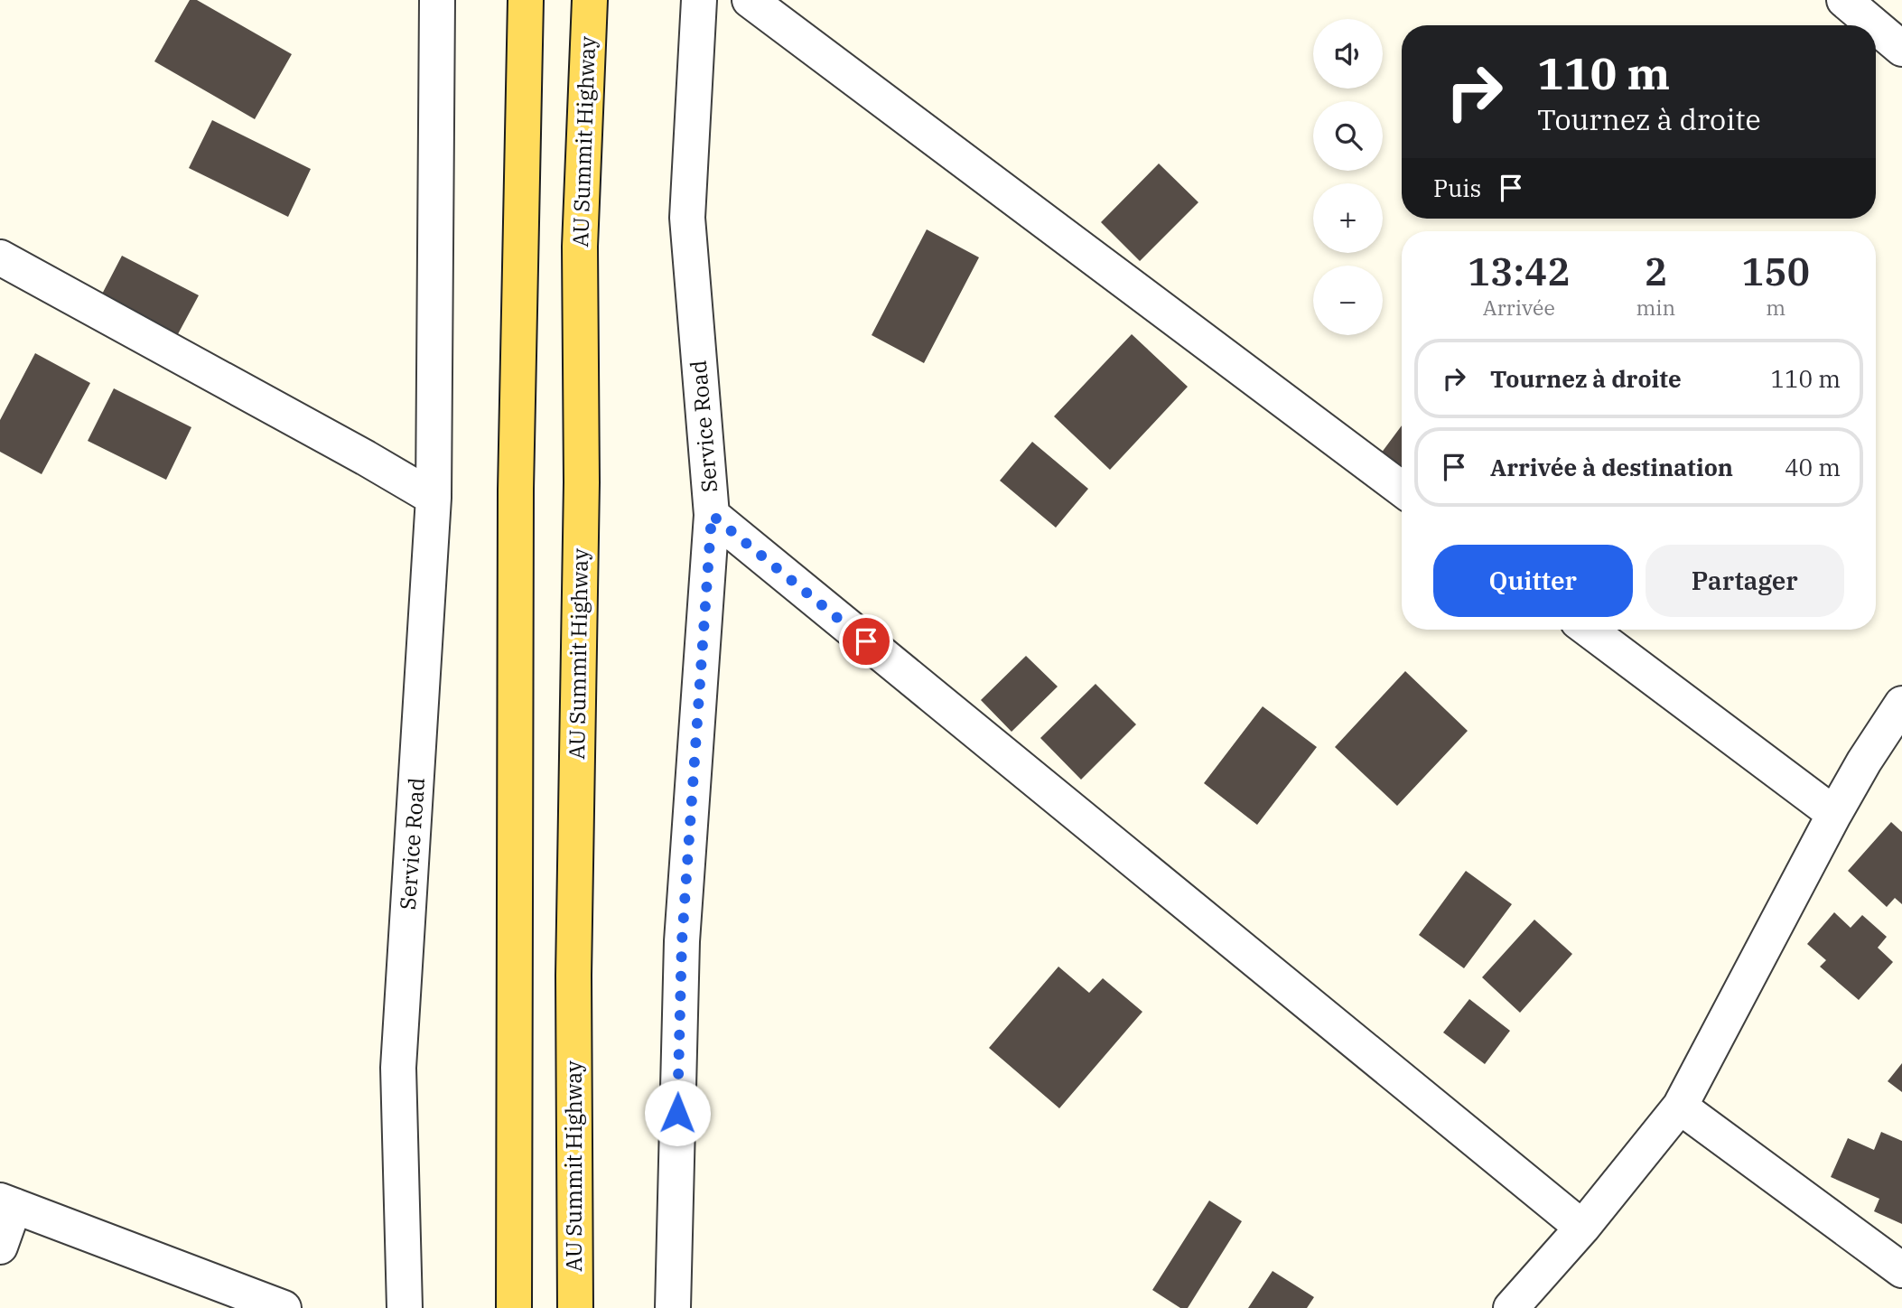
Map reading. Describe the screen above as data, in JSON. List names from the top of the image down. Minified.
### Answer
{"streets":{"main road":["AU Summit Highway"],"street":["Service Road"]},"page":{"map_buttons":["+","−"],"turn":["110 m","Tournez à droite"],"then":"Puis","eta":["13:42","Arrivée","2","min","150","m"],"list":[{"name":"Tournez à droite","value":"110 m"},{"name":"Arrivée à destination","value":"40 m"}],"buttons":["Quitter","Partager"]}}
